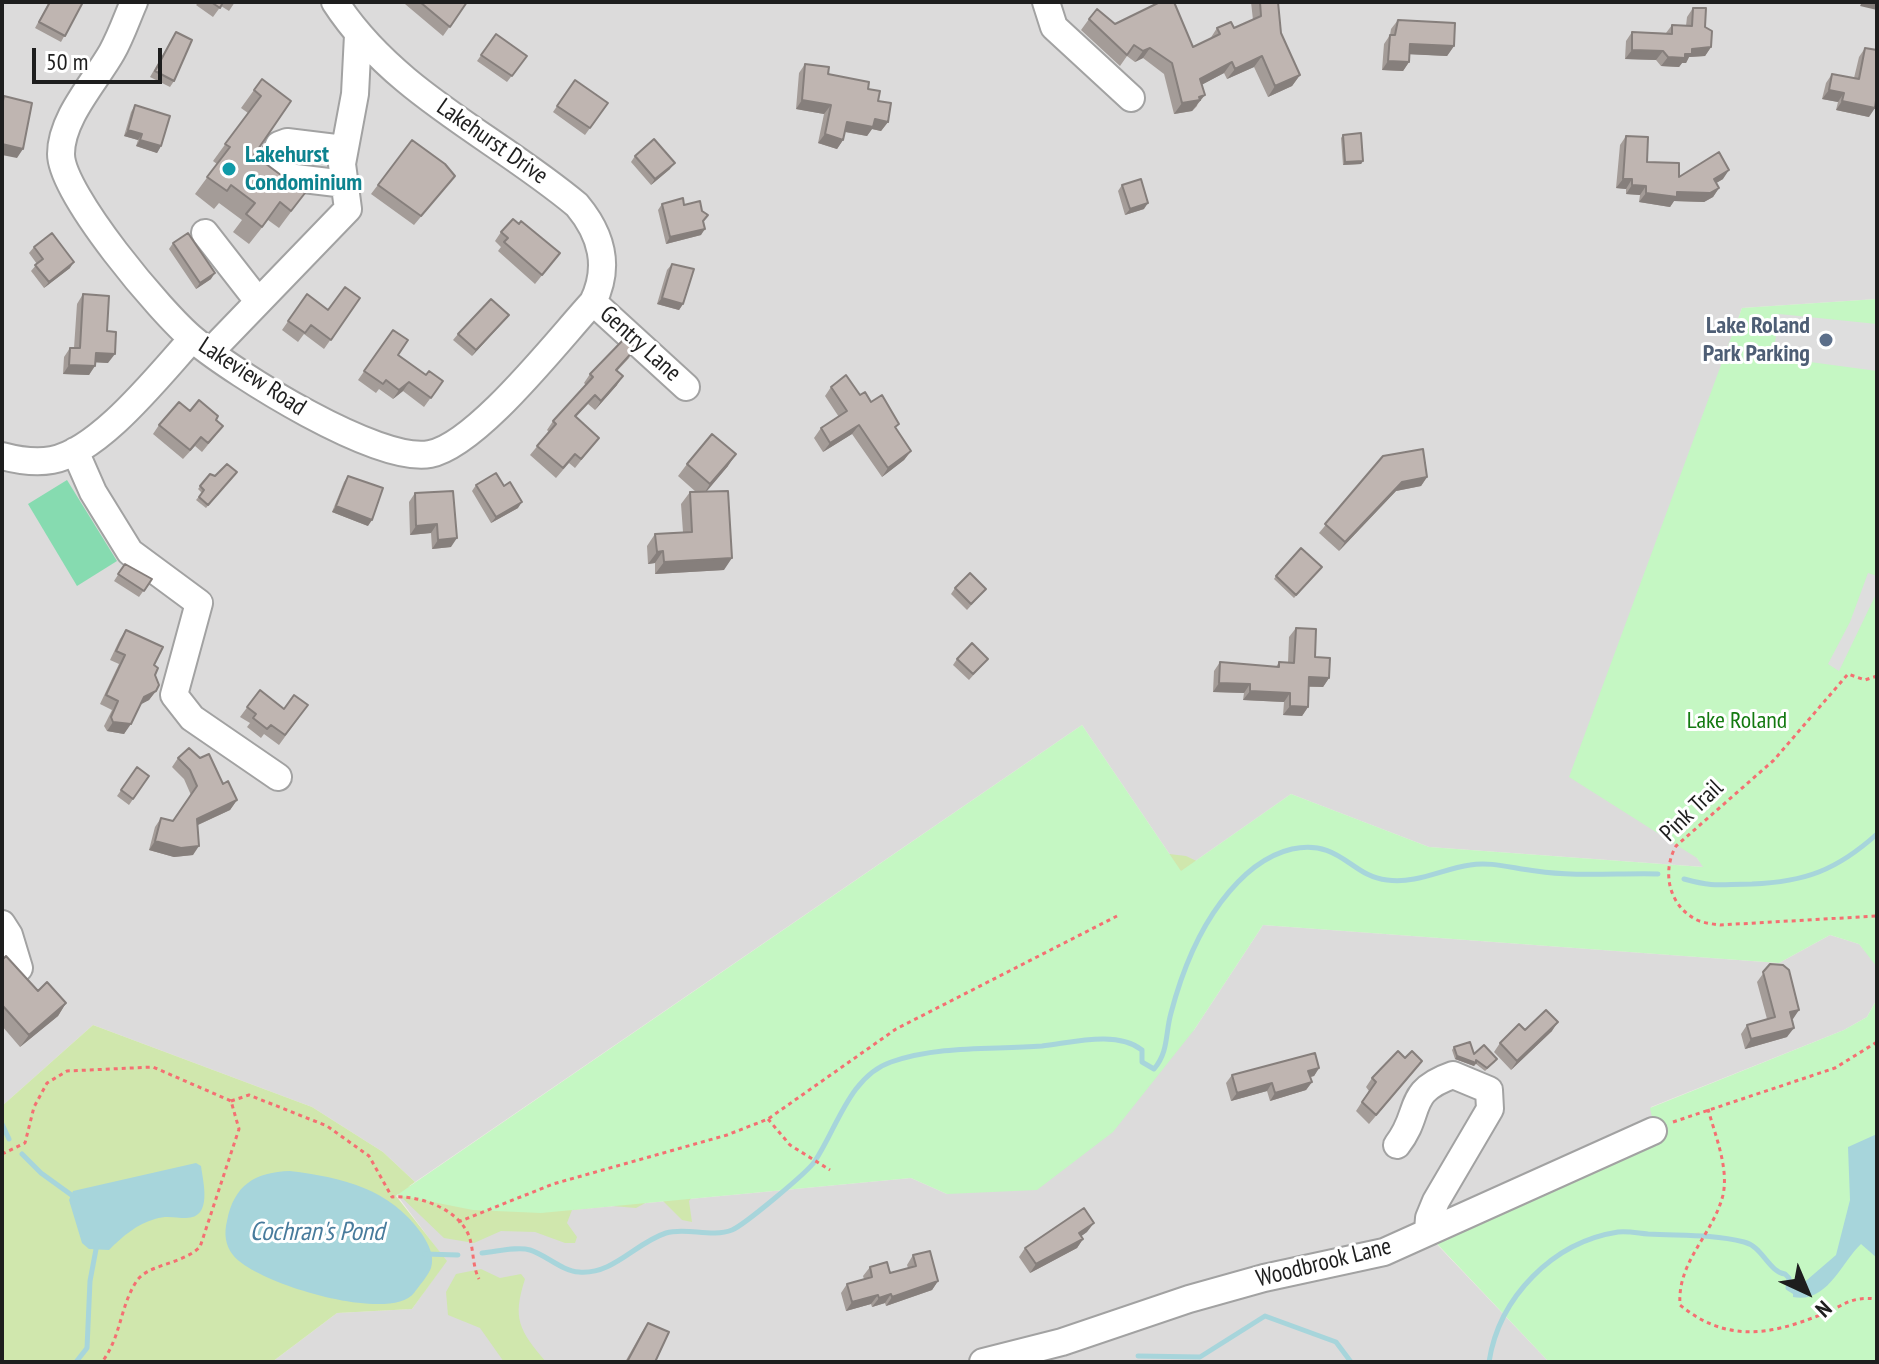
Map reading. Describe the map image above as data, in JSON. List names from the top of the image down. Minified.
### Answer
{"streets":{"street":["Lakehurst Drive","Gentry Lane","Lakeview Road","Woodbrook Lane"],"path":["Pink Trail"]},"crossings":[["Lakehurst Drive","Gentry Lane"],["Lakehurst Drive","Lakeview Road"],["Gentry Lane","Lakeview Road"]],"water":["Cochran's Pond"],"parks":["Lake Roland"],"places":["Lakehurst Condominium","Lake Roland Park Parking"],"scale_bar":"50 m","north":"bottom right"}
